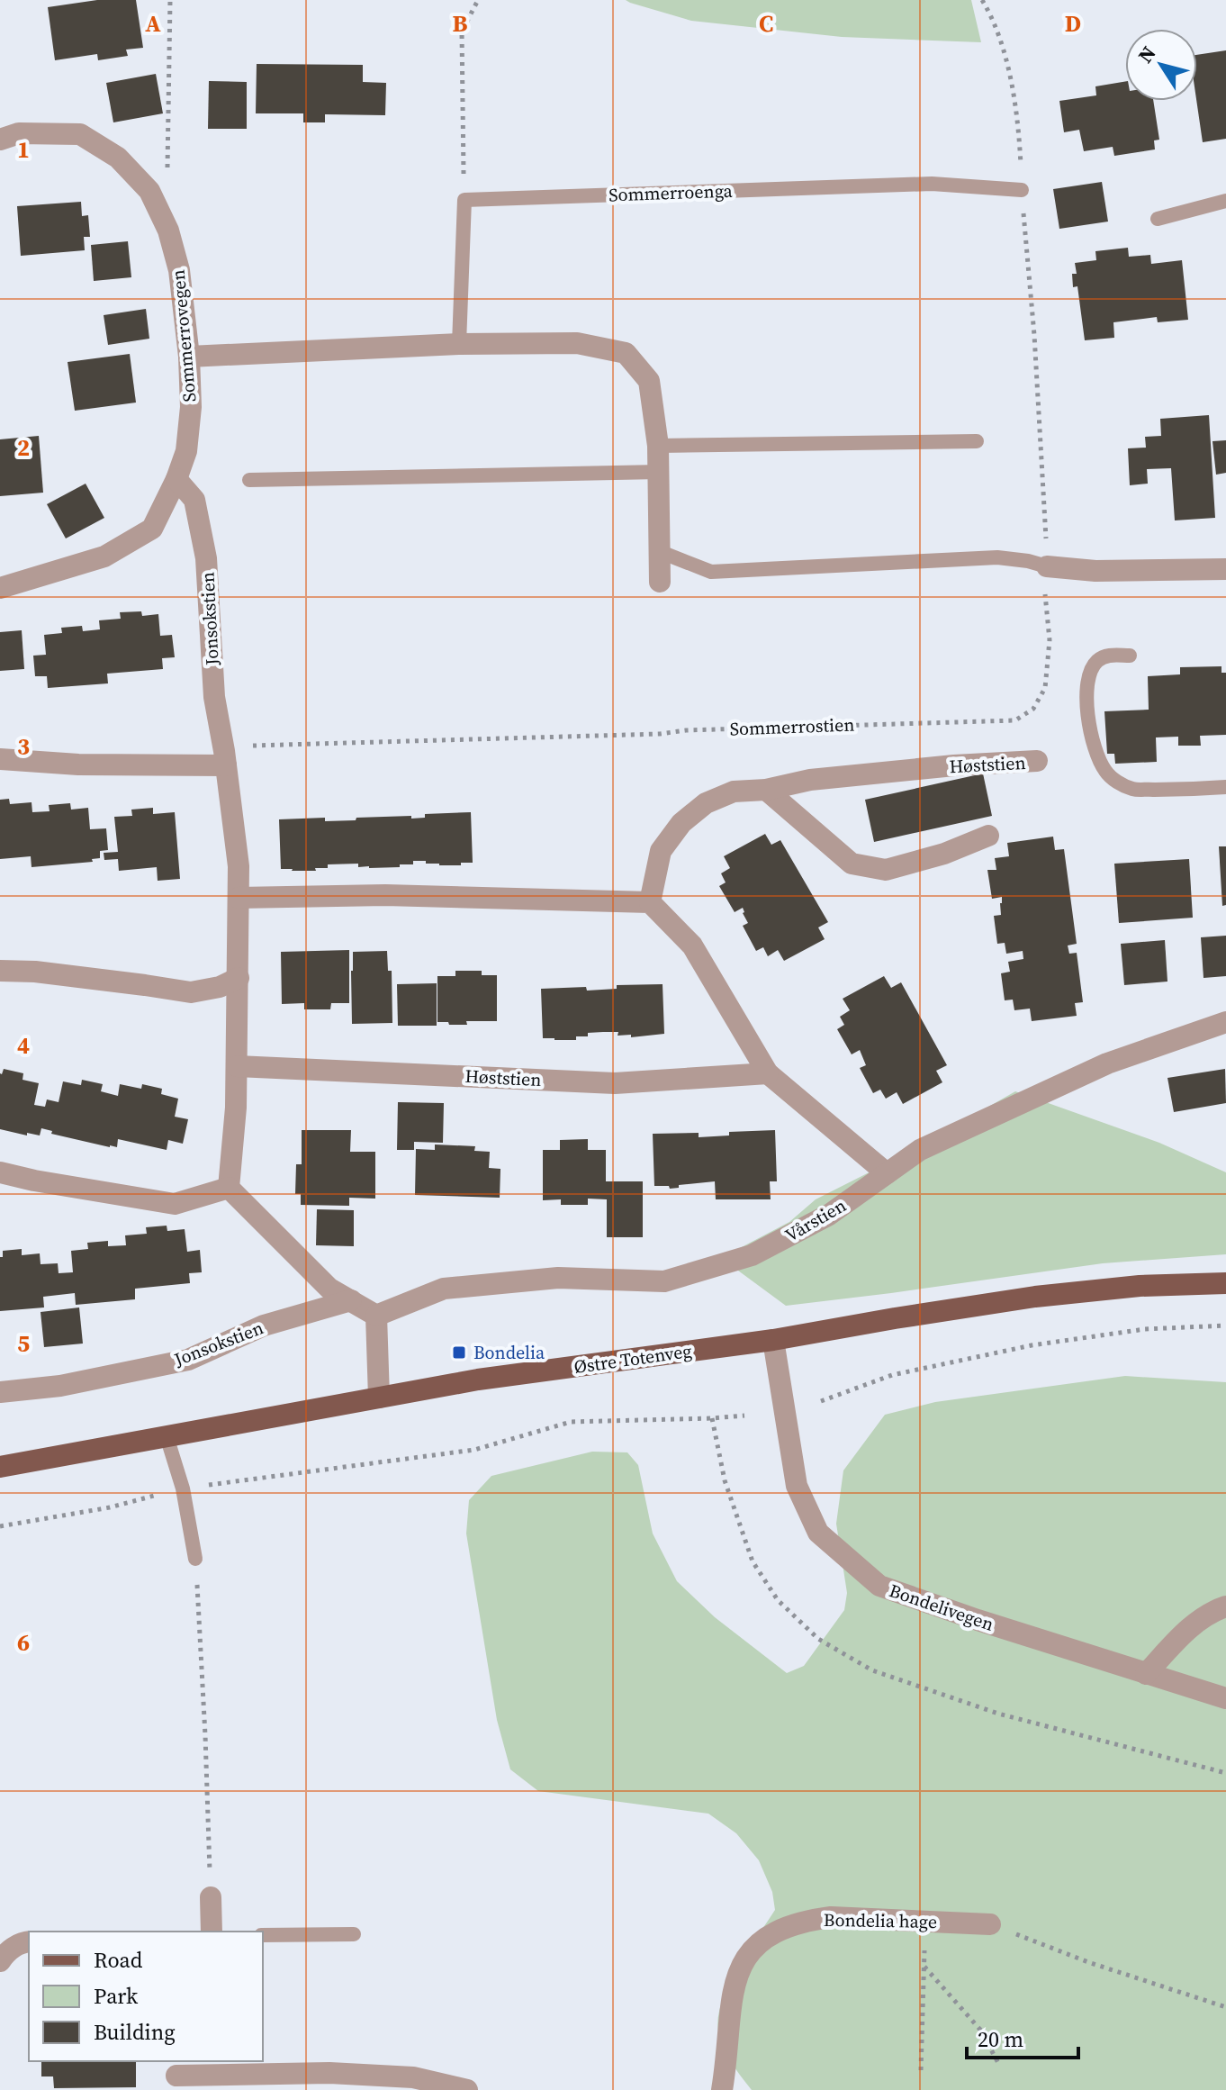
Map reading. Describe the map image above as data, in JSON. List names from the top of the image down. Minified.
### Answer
{"streets":{"main road":["Østre Totenveg"],"street":["Sommerrovegen","Jonsokstien","Høststien","Vårstien","Bondelivegen","Bondelia hage"],"lane":["Sommerroenga"],"path":["Sommerrostien"]},"crossings":[["Sommerroenga","Sommerrostien"],["Sommerrovegen","Jonsokstien"],["Jonsokstien","Sommerrostien"],["Jonsokstien","Høststien"],["Østre Totenveg","Bondelivegen"]],"places":{"transit":["Bondelia"]},"legend":["Road","Park","Building"],"scale_bar":"20 m","north":"top left","grid":{"columns":["A","B","C","D"],"rows":["1","2","3","4","5","6"]}}
